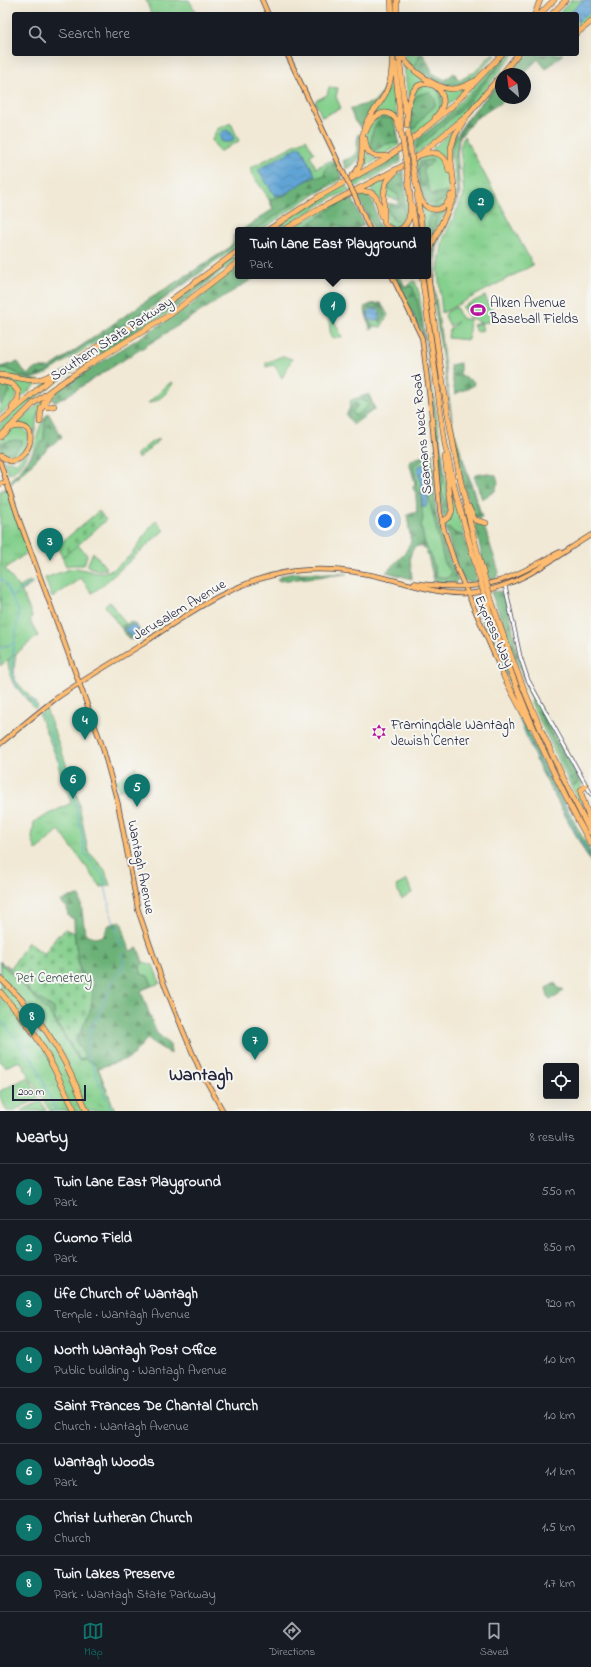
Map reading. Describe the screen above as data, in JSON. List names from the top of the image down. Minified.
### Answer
{"streets":{"highway":["Southern State Parkway"],"main road":["Seamans Neck Road","Jerusalem Avenue","Express Way","Wantagh Avenue"]},"crossings":[["Seamans Neck Road","Jerusalem Avenue"],["Seamans Neck Road","Express Way"],["Jerusalem Avenue","Express Way"],["Jerusalem Avenue","Wantagh Avenue"]],"districts":["Wantagh"],"parks":["Pet Cemetery"],"places":{"sports":["Alken Avenue Baseball Fields"],"synagogue":["Framingdale Wantagh Jewish Center"]},"scale_bar":"200 m","north":"top left","page":{"search":"Search here","pins":["2","1","3","4","6","5","8","7"],"popup":["Twin Lane East Playground","Park"],"scale":"200 m","heading":["Nearby","8 results"],"list":[{"mark":"1","name":"Twin Lane East Playground","note":"Park","value":"550 m"},{"mark":"2","name":"Cuomo Field","note":"Park","value":"850 m"},{"mark":"3","name":"Life Church of Wantagh","note":"Temple · Wantagh Avenue","value":"920 m"},{"mark":"4","name":"North Wantagh Post Office","note":"Public building · Wantagh Avenue","value":"1.0 km"},{"mark":"5","name":"Saint Frances De Chantal Church","note":"Church · Wantagh Avenue","value":"1.0 km"},{"mark":"6","name":"Wantagh Woods","note":"Park","value":"1.1 km"},{"mark":"7","name":"Christ Lutheran Church","note":"Church","value":"1.5 km"},{"mark":"8","name":"Twin Lakes Preserve","note":"Park · Wantagh State Parkway","value":"1.7 km"}],"nav":["Map","Directions","Saved"]}}
